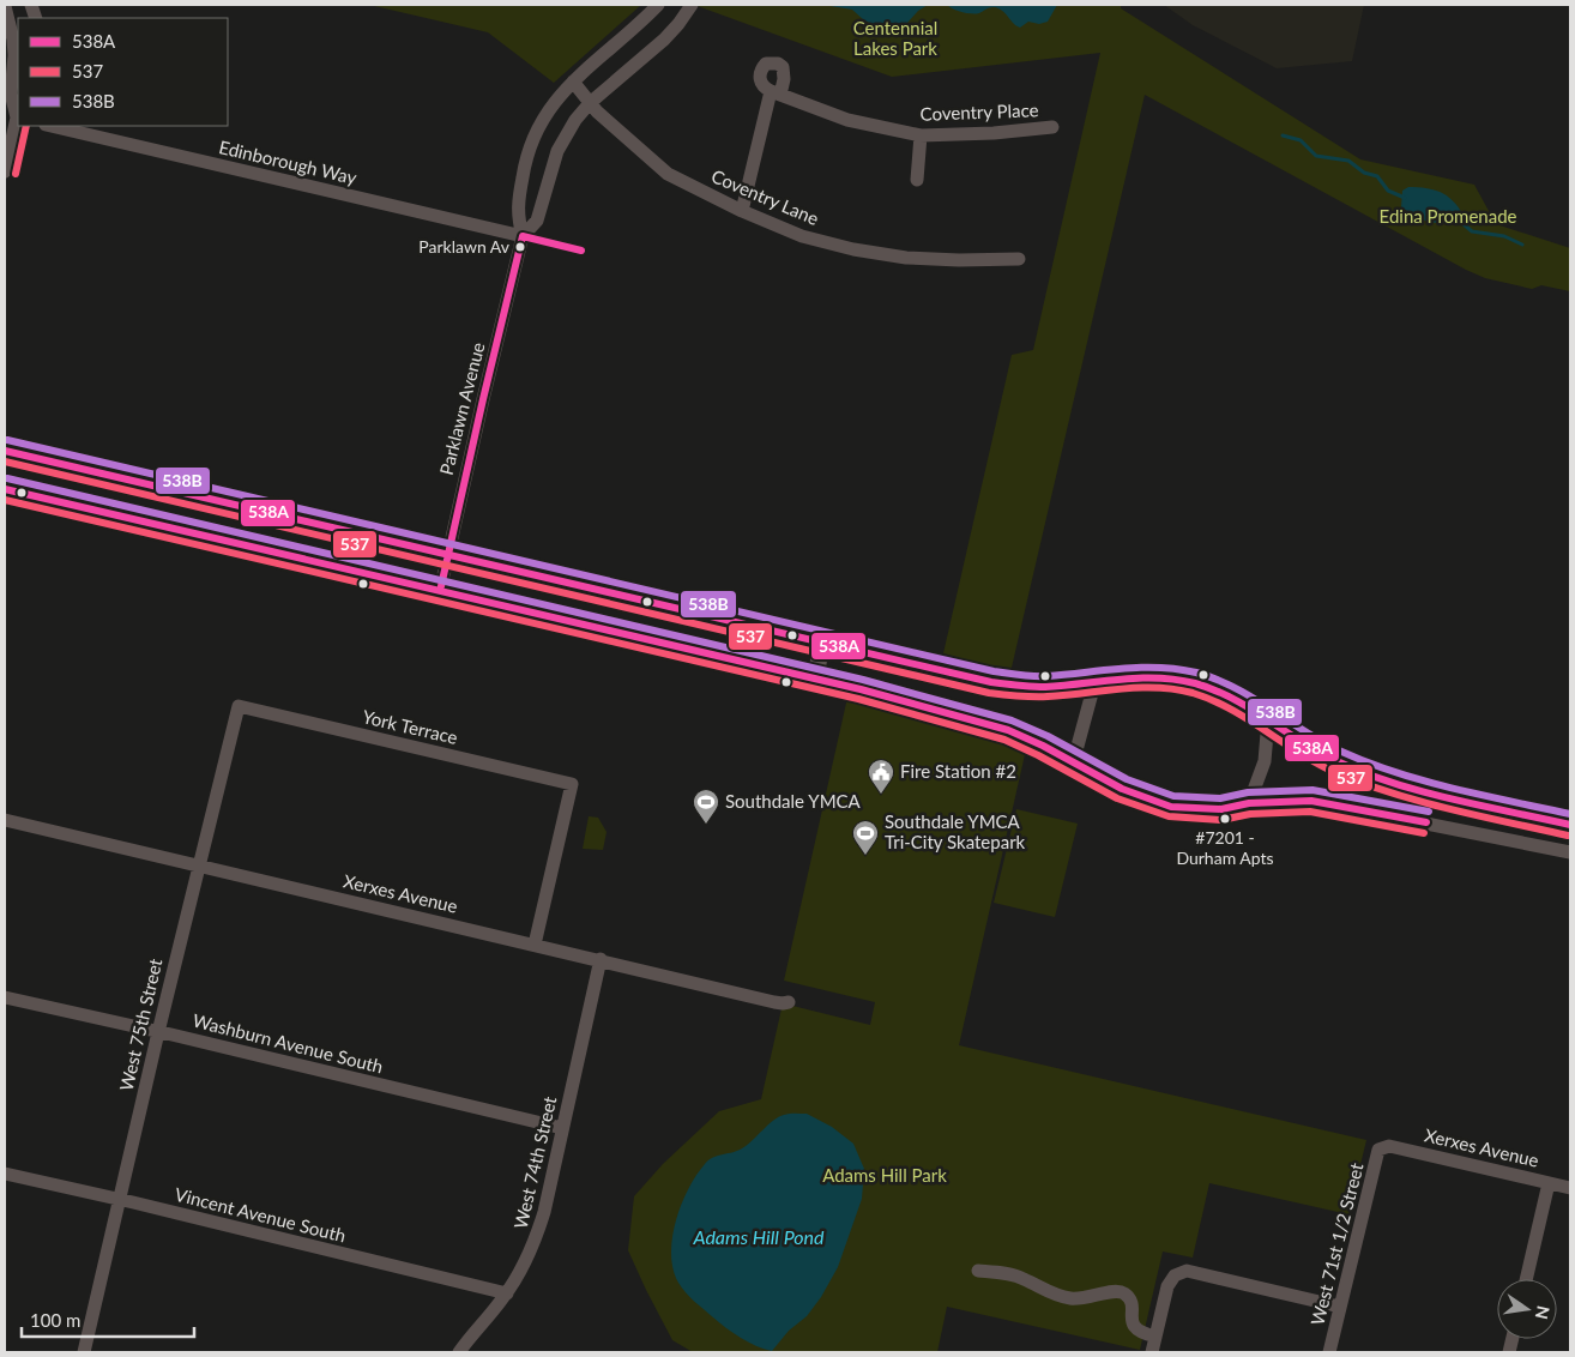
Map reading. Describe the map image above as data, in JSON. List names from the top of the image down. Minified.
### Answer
{"streets":{"street":["Coventry Place","Edinborough Way","Coventry Lane","Parklawn Avenue","York Terrace","Xerxes Avenue","West 75th Street","Washburn Avenue South","West 74th Street","Vincent Avenue South","West 71st 1/2 Street"]},"crossings":[["Coventry Place","Coventry Lane"],["Edinborough Way","Parklawn Avenue"],["Coventry Lane","Parklawn Avenue"],["York Terrace","Xerxes Avenue"],["York Terrace","West 75th Street"],["Xerxes Avenue","West 75th Street"],["Xerxes Avenue","West 74th Street"],["Xerxes Avenue","West 71st 1/2 Street"],["West 75th Street","Washburn Avenue South"],["West 75th Street","Vincent Avenue South"],["Washburn Avenue South","West 74th Street"],["West 74th Street","Vincent Avenue South"]],"water":["Adams Hill Pond"],"parks":["Centennial Lakes Park","Edina Promenade","Adams Hill Park"],"places":{"other":["Parklawn Av","#7201 - Durham Apts"],"public building":["Fire Station #2"],"sports":["Southdale YMCA","Southdale YMCA Tri-City Skatepark"]},"lines":["transit line 537","transit line 538A","transit line 538B"],"legend":["538A","537","538B"],"scale_bar":"100 m","north":"right"}
